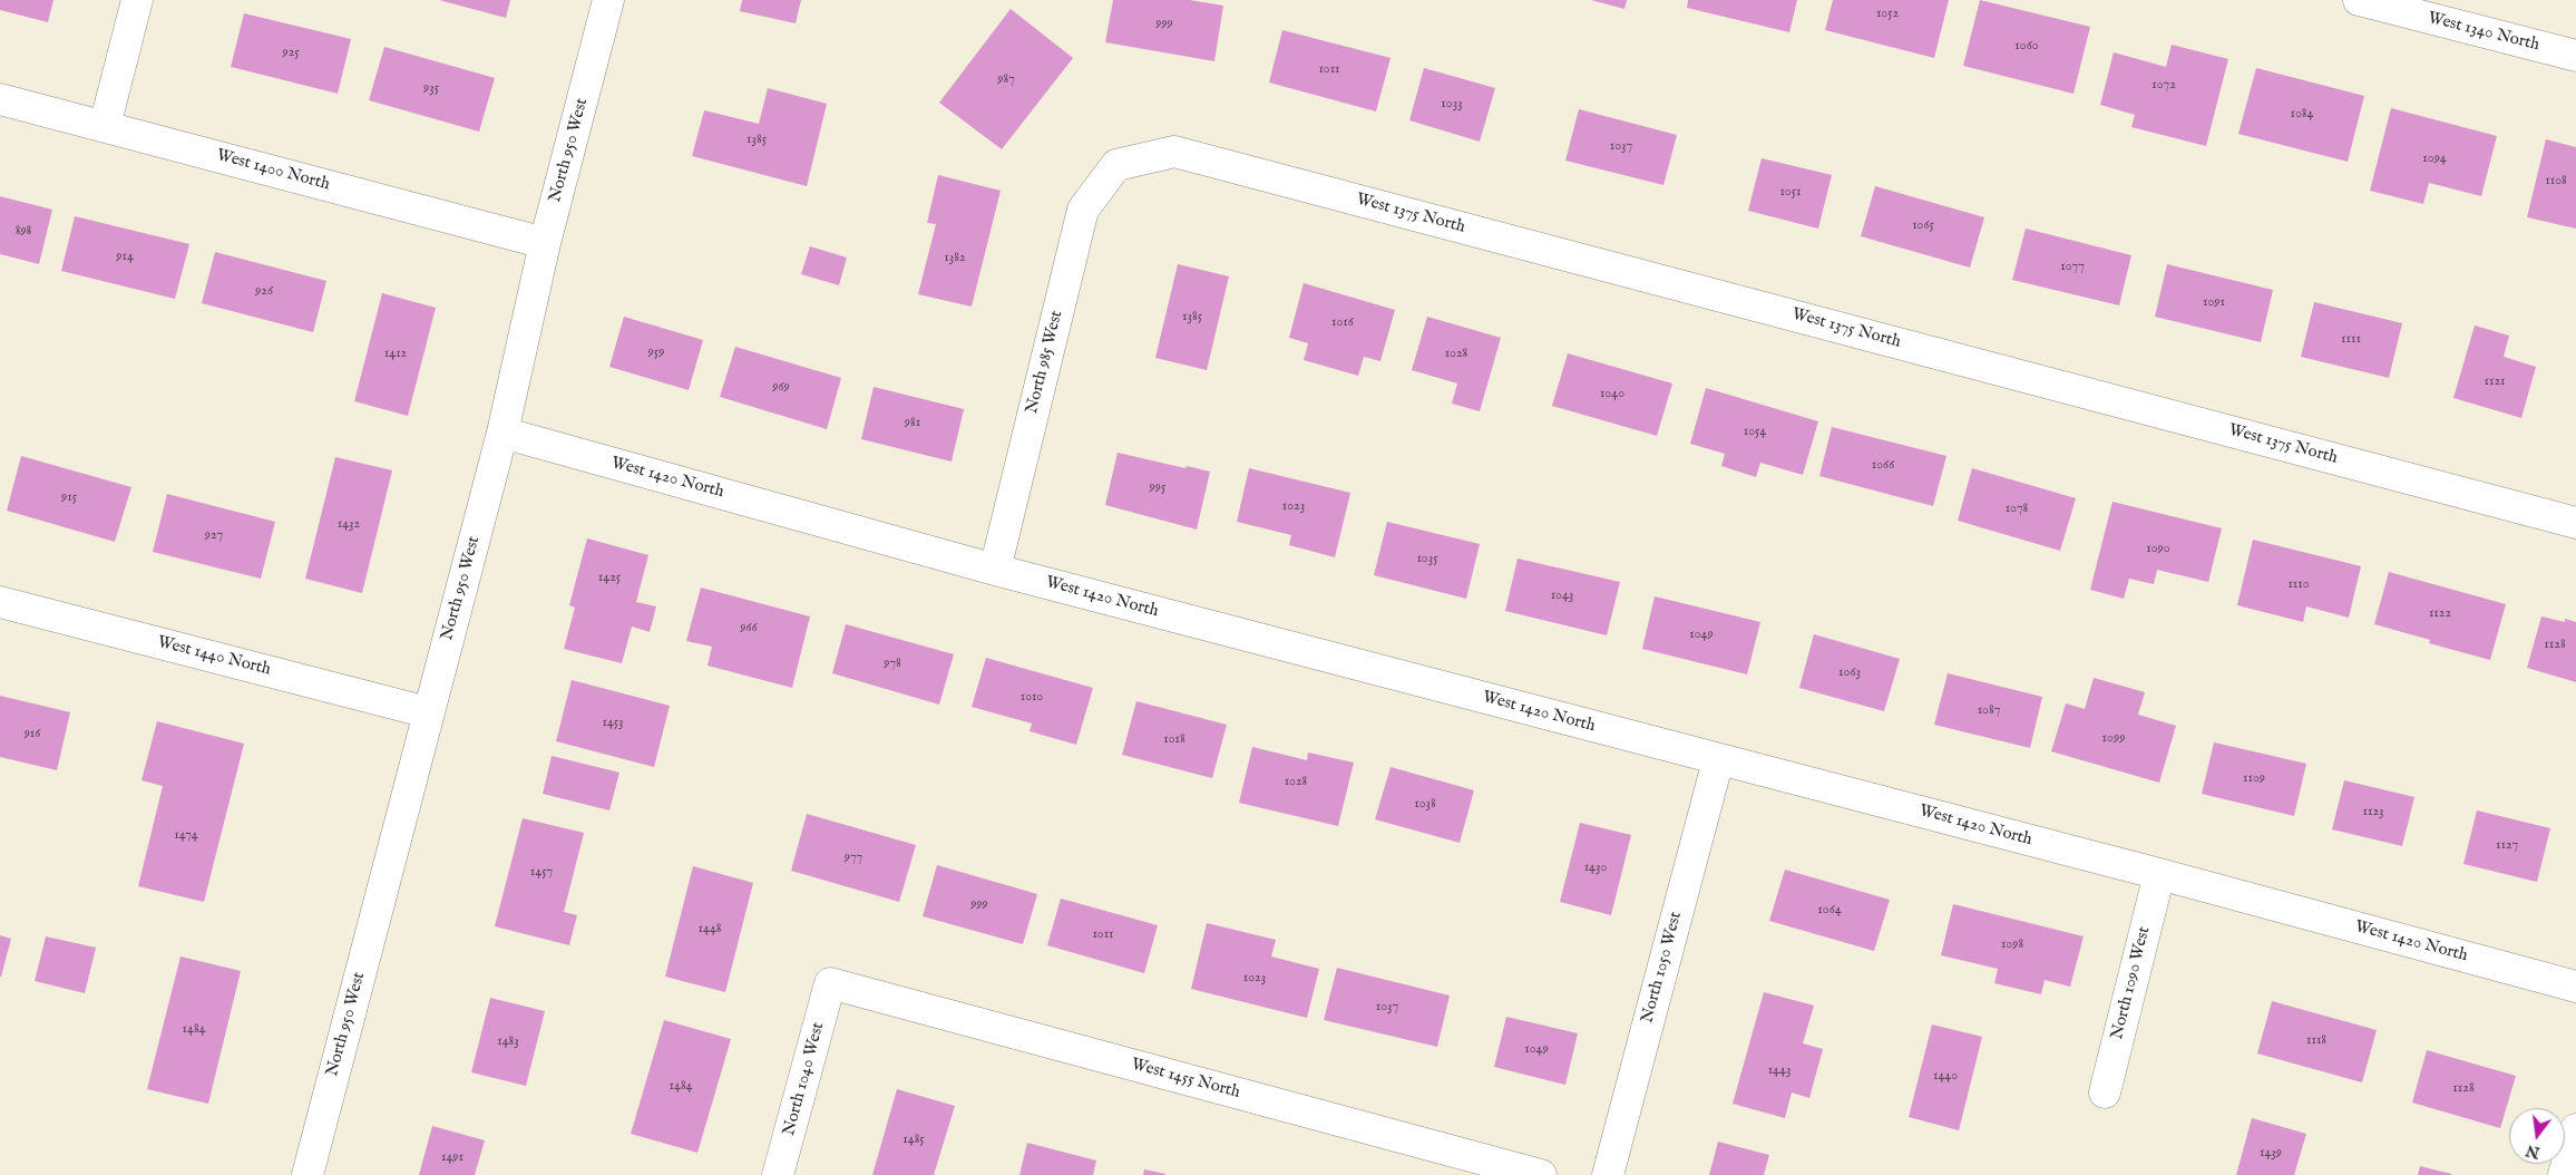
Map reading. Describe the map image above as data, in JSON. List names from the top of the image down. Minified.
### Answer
{"streets":{"street":["West 1340 North","North 950 West","West 1400 North","West 1375 North","North 985 West","West 1420 North","West 1440 North","North 1050 West","North 1090 West","North 1040 West","West 1455 North"]},"crossings":[["North 950 West","West 1400 North"],["North 950 West","West 1420 North"],["North 950 West","West 1440 North"],["West 1375 North","North 985 West"],["North 985 West","West 1420 North"],["West 1420 North","North 1050 West"],["West 1420 North","North 1090 West"],["North 1040 West","West 1455 North"]],"house_numbers":["1052","999","1060","925","1011","987","1072","935","1033","1084","1385","1037","1094","1108","1051","1065","898","914","1382","1077","926","1091","1385","1016","1111","959","1412","1028","1121","969","1040","981","1054","1066","995","915","1023","1078","1432","927","1090","1035","1425","1110","1043","1122","966","1049","1128","978","1063","1010","1087","1453","916","1099","1018","1109","1028","1038","1123","1474","1127","977","1430","1457","999","1064","1448","1011","1098","1023","1037","1484","1118","1483","1049","1443","1440","1484","1128","1485","1439","1491"],"north":"bottom"}
